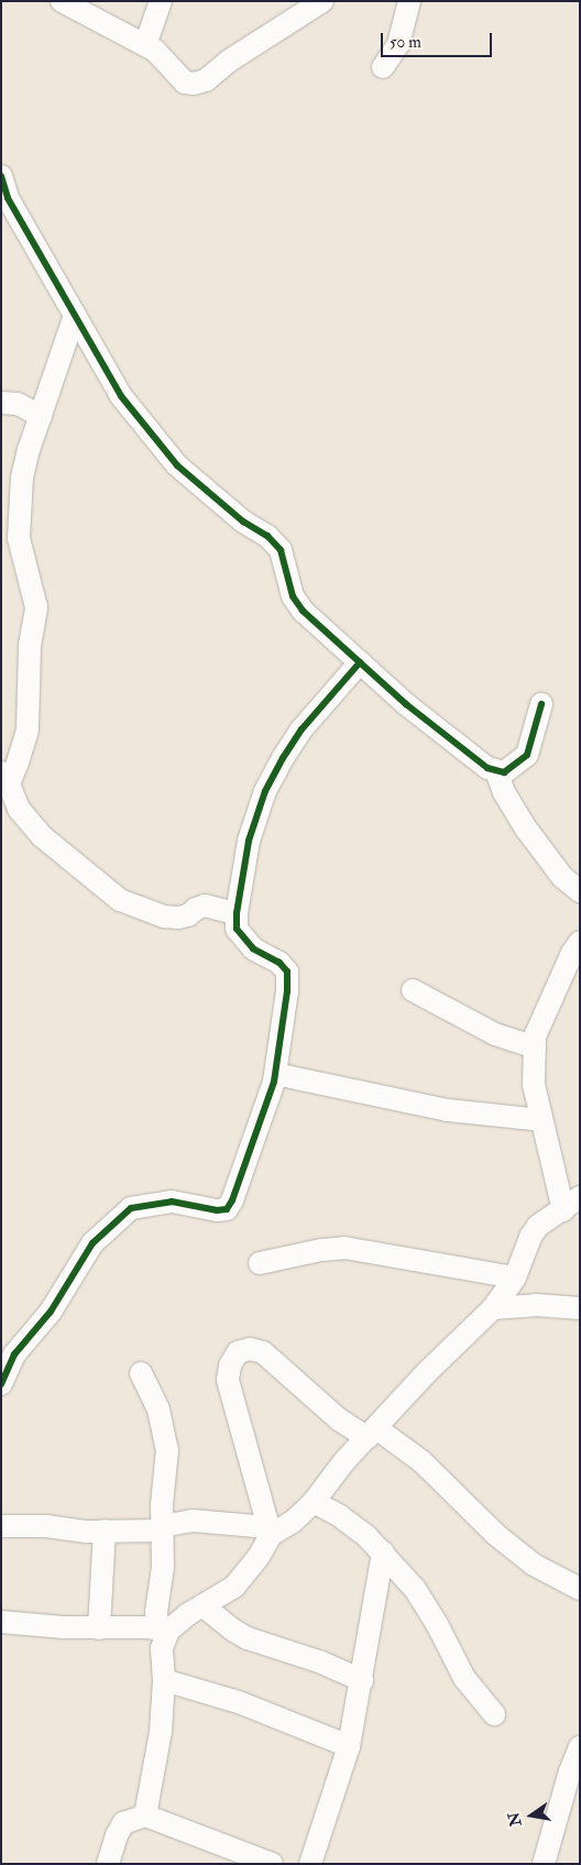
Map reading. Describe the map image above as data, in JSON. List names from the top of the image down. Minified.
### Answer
{"scale_bar":"50 m","north":"left"}
